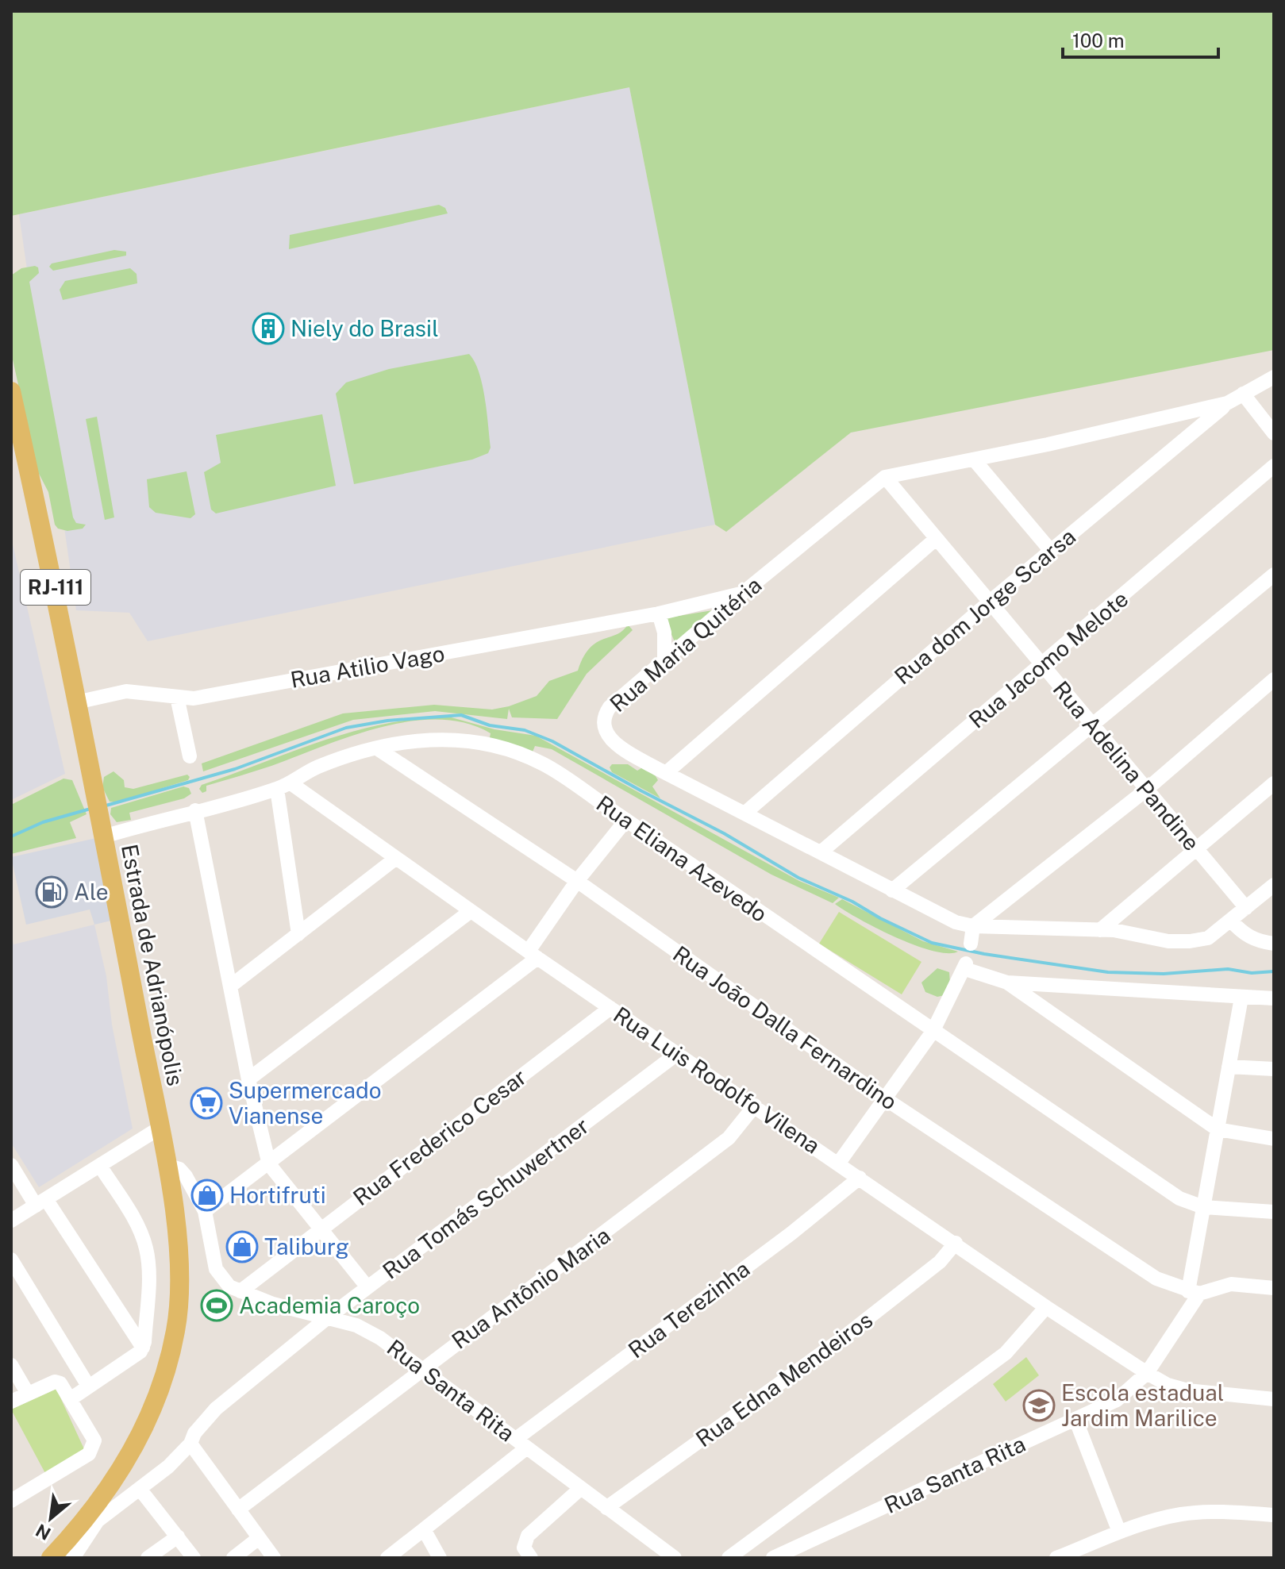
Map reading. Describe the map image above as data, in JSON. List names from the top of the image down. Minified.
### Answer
{"streets":{"main road":["RJ-111","Estrada de Adrianópolis"],"street":["Rua dom Jorge Scarsa","Rua Maria Quitéria","Rua Jacomo Melote","Rua Atilio Vago","Rua Adelina Pandine","Rua Eliana Azevedo","Rua João Dalla Fernardino","Rua Luis Rodolfo Vilena","Rua Frederico Cesar","Rua Tomás Schuwertner","Rua Antônio Maria","Rua Terezinha","Rua Edna Mendeiros","Rua Santa Rita"]},"crossings":[["Rua dom Jorge Scarsa","Rua Maria Quitéria"],["Rua dom Jorge Scarsa","Rua Adelina Pandine"],["Rua Maria Quitéria","Rua Jacomo Melote"],["Rua Maria Quitéria","Rua Atilio Vago"],["Rua Maria Quitéria","Rua Adelina Pandine"],["Rua Jacomo Melote","Rua Adelina Pandine"],["Rua Atilio Vago","Estrada de Adrianópolis"],["Rua Eliana Azevedo","Estrada de Adrianópolis"],["Rua Eliana Azevedo","Rua João Dalla Fernardino"],["Rua Eliana Azevedo","Rua Luis Rodolfo Vilena"],["Estrada de Adrianópolis","Rua Tomás Schuwertner"],["Estrada de Adrianópolis","Rua Santa Rita"],["Rua João Dalla Fernardino","Rua Santa Rita"],["Rua Luis Rodolfo Vilena","Rua Frederico Cesar"],["Rua Luis Rodolfo Vilena","Rua Tomás Schuwertner"],["Rua Luis Rodolfo Vilena","Rua Antônio Maria"],["Rua Luis Rodolfo Vilena","Rua Terezinha"],["Rua Luis Rodolfo Vilena","Rua Edna Mendeiros"],["Rua Luis Rodolfo Vilena","Rua Santa Rita"],["Rua Frederico Cesar","Rua Santa Rita"],["Rua Tomás Schuwertner","Rua Santa Rita"],["Rua Antônio Maria","Rua Santa Rita"],["Rua Terezinha","Rua Santa Rita"],["Rua Edna Mendeiros","Rua Santa Rita"]],"places":{"building":["Niely do Brasil"],"fuel station":["Ale"],"supermarket":["Supermercado Vianense"],"shop":["Hortifruti","Taliburg"],"sports":["Academia Caroço"],"school or university":["Escola estadual Jardim Marilice"]},"scale_bar":"100 m","north":"bottom left"}
